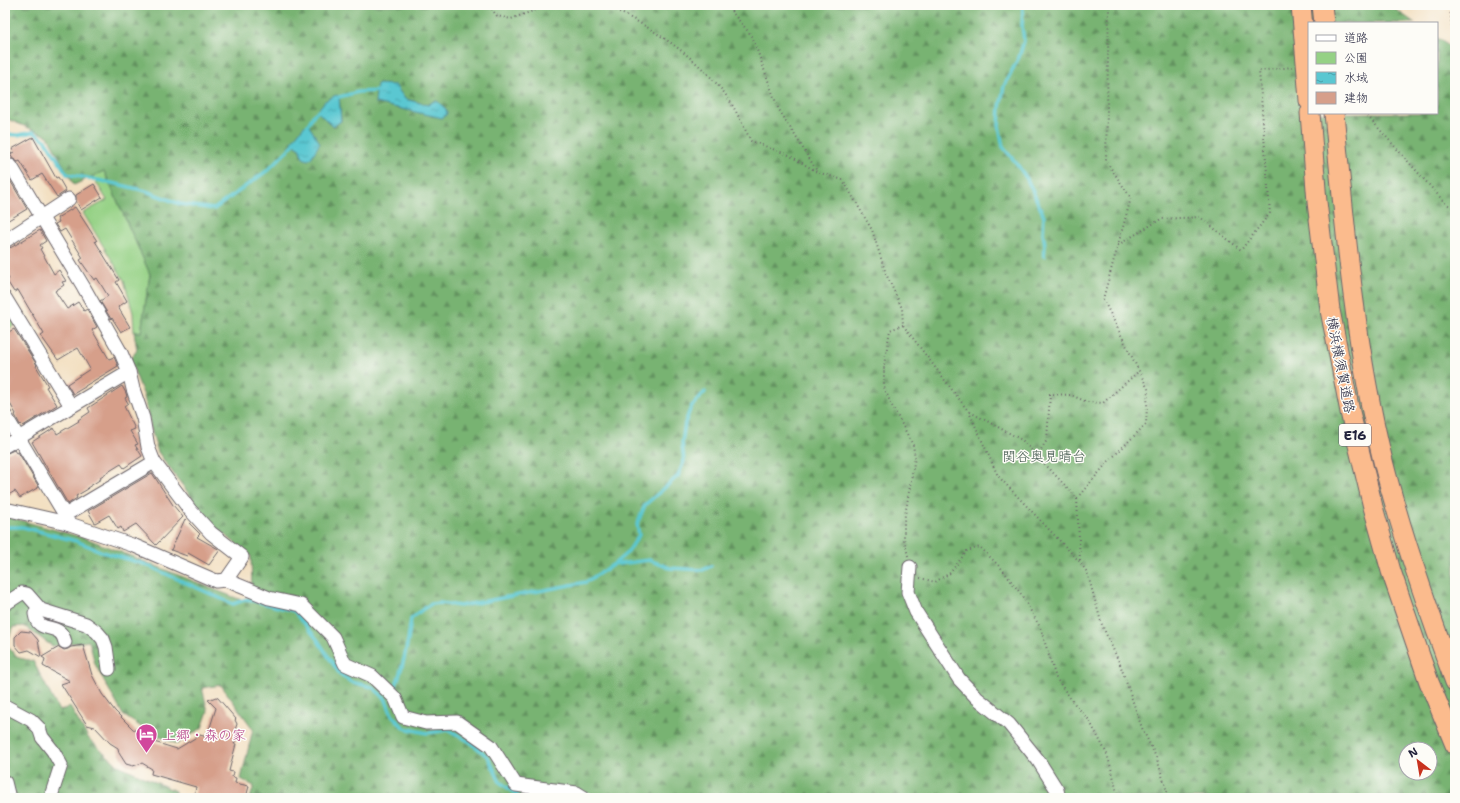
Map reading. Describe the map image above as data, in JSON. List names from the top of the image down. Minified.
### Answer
{"streets":{"highway":["横浜横須賀道路","E16"]},"parks":["関谷奥見晴台"],"places":{"hotel":["上郷・森の家"]},"legend":["道路","公園","水域","建物"],"north":"top left"}
